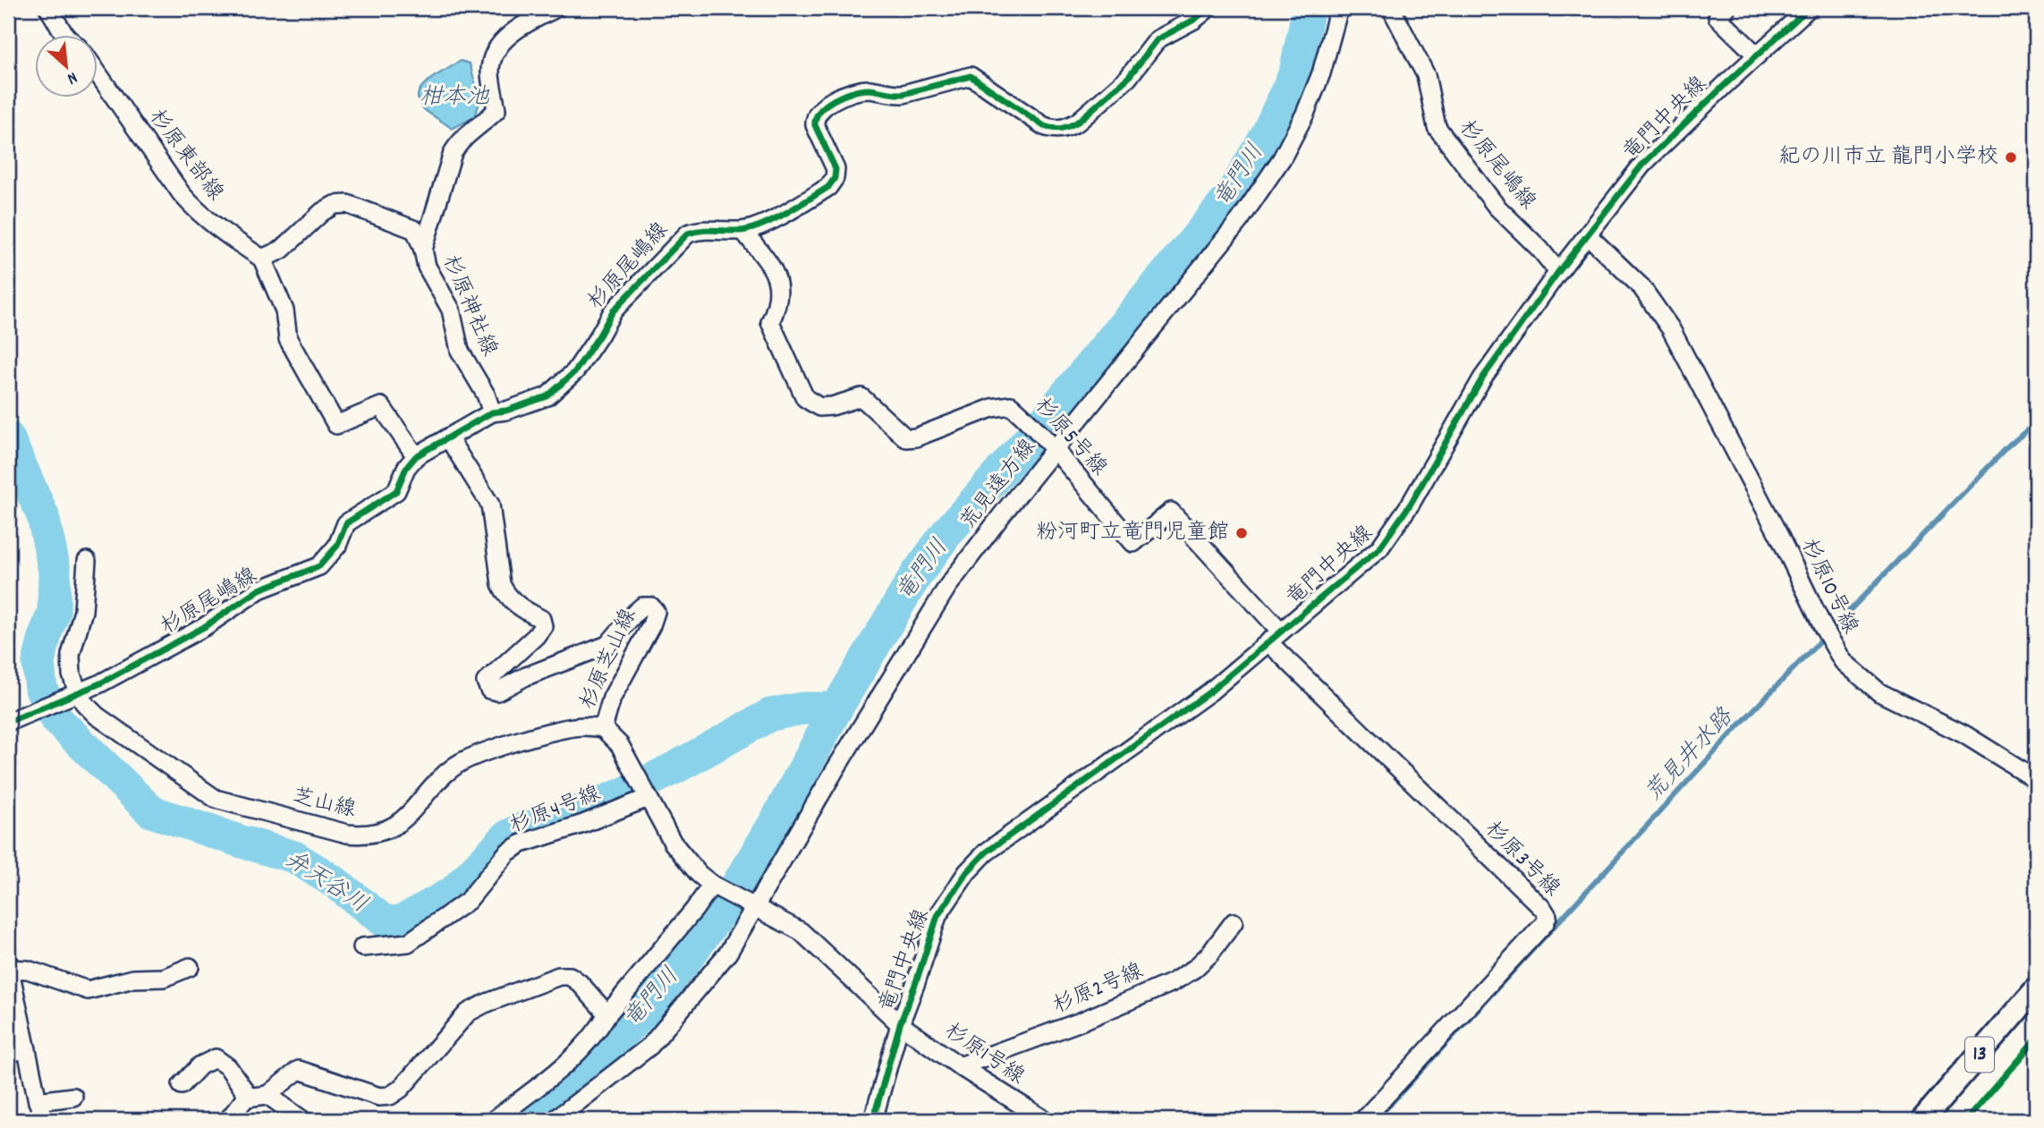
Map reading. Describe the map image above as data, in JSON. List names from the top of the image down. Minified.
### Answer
{"streets":{"main road":["13"],"street":["竜門中央線","杉原東部線","杉原尾嶋線","杉原神社線","杉原5号線","荒見遠方線","杉原10号線","杉原芝山線","芝山線","杉原4号線","杉原3号線","杉原2号線","杉原1号線"]},"crossings":[["竜門中央線","杉原尾嶋線"],["竜門中央線","杉原5号線"],["竜門中央線","杉原10号線"],["竜門中央線","杉原芝山線"],["竜門中央線","杉原3号線"],["竜門中央線","杉原1号線"],["杉原尾嶋線","杉原神社線"],["杉原尾嶋線","杉原5号線"],["杉原尾嶋線","杉原芝山線"],["杉原尾嶋線","芝山線"],["杉原5号線","荒見遠方線"],["杉原5号線","杉原3号線"],["荒見遠方線","杉原芝山線"],["杉原芝山線","芝山線"],["杉原芝山線","杉原4号線"],["杉原芝山線","杉原1号線"],["杉原2号線","杉原1号線"]],"water":["柑本池","竜門川","荒見井水路","弁天谷川"],"places":["紀の川市立 龍門小学校","粉河町立竜門児童館"],"north":"bottom right"}
